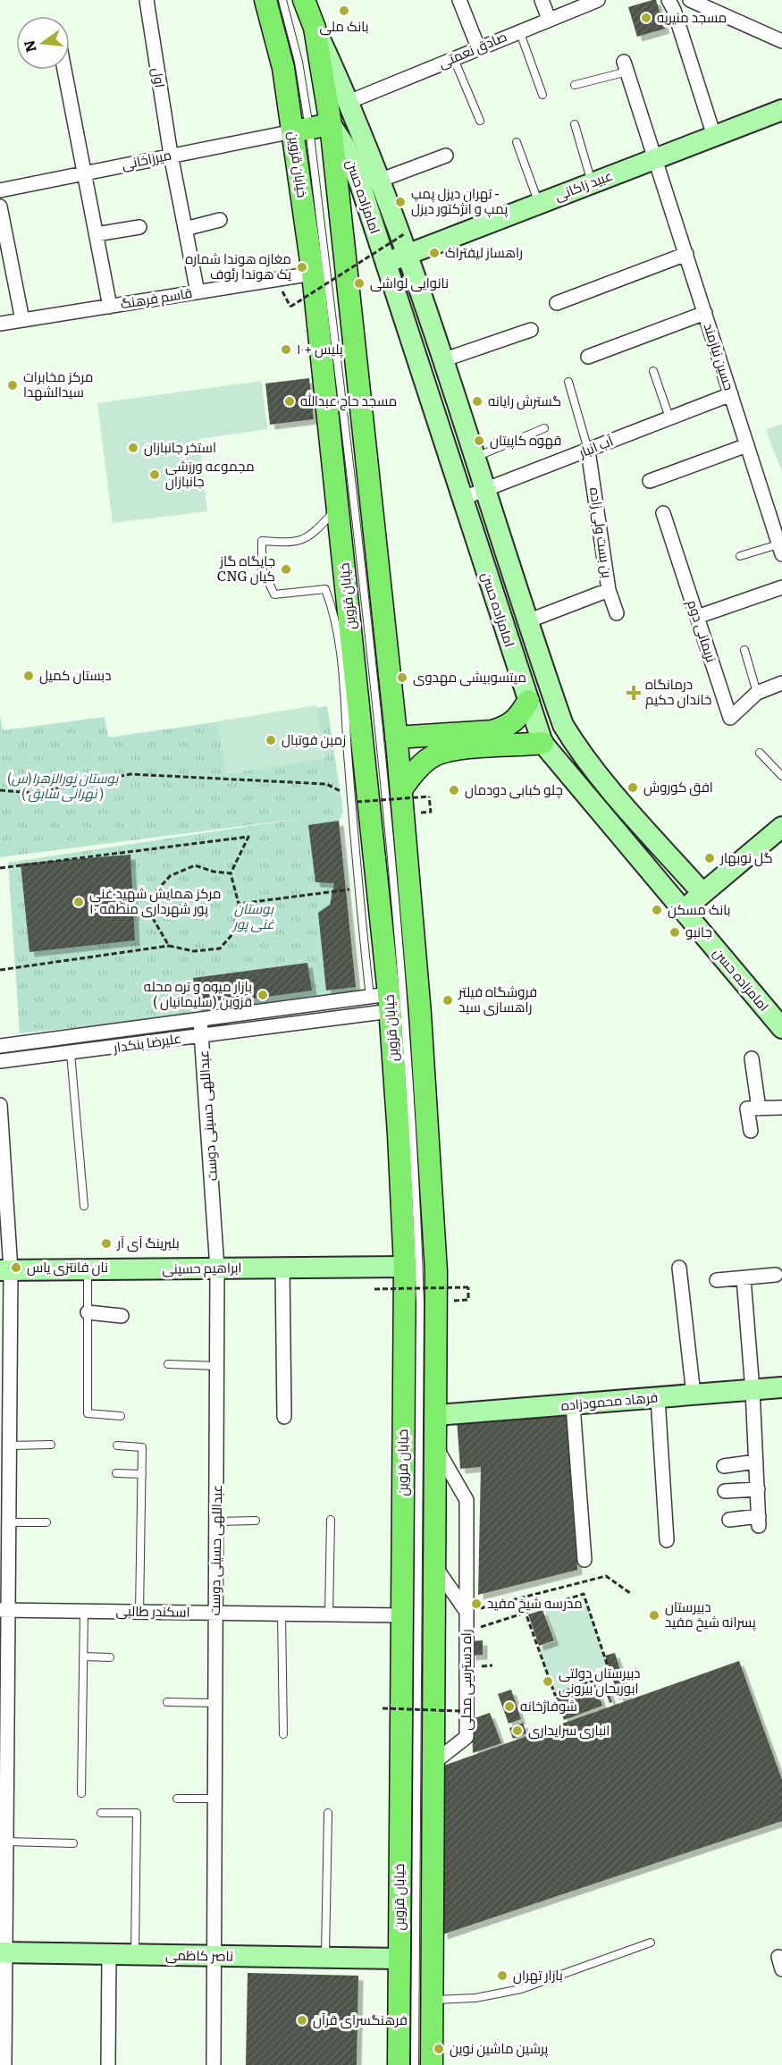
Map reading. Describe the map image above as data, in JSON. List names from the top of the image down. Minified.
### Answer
{"streets":{"main road":["خیابان قزوین","عبید زاکانی","امامزاده حسن","ابراهیم حسینی","فرهاد محمودزاده","ناصر کاظمی"],"street":["صادق نعمتی","اول","میرزاخانی","قاسم فرهنگ","حسین نیازمند","آب انبار","بن بست ولی زاده","نریمانی دوم","علیرضا بنکدار","عبداللهی حسینی دوست","اسکندر طالبی","راه دسترسی محلی"]},"crossings":[["صادق نعمتی","امامزاده حسن"],["اول","میرزاخانی"],["اول","قاسم فرهنگ"],["میرزاخانی","خیابان قزوین"],["خیابان قزوین","قاسم فرهنگ"],["خیابان قزوین","علیرضا بنکدار"],["خیابان قزوین","ابراهیم حسینی"],["خیابان قزوین","اسکندر طالبی"],["خیابان قزوین","ناصر کاظمی"],["عبید زاکانی","امامزاده حسن"],["عبید زاکانی","حسین نیازمند"],["امامزاده حسن","آب انبار"],["حسین نیازمند","آب انبار"],["آب انبار","بن بست ولی زاده"],["علیرضا بنکدار","عبداللهی حسینی دوست"],["عبداللهی حسینی دوست","ابراهیم حسینی"],["عبداللهی حسینی دوست","اسکندر طالبی"],["عبداللهی حسینی دوست","ناصر کاظمی"]],"parks":["بوستان نورالزهرا(س) ( تهرانی سابق )","بوستان غنی پور"],"places":{"other":["بانک ملی","مسجد منیریه","تهران دیزل پمپ - پمپ و انژکتور دیزل","راهساز لیفتراک","مغازه هوندا شماره یک هوندا رئوف","نانوایی لواشی","پلیس +۱۰","مرکز مخابرات سیدالشهدا","مسجد حاج عبدالله","گسترش رایانه","قهوه کاپیتان","استخر جانبازان","مجموعه ورزشی جانبازان","جایگاه گاز CNG کیان","دبستان کمیل","میتسوبیشی مهدوی","زمین فوتبال","افق کوروش","چلو کبابی دودمان","گل نوبهار","مرکز همایش شهید غنی پور شهرداری منطقه ۱۰","بانک مسکن","جانبو","بازار میوه و تره محله قزوین (سلیمانیان )","فروشگاه فیلتر راهسازی سید","بلبرینگ آی آر","نان فانتزی یاس","مدرسه شیخ مفید","دبیرستان پسرانه شیخ مفید","دبیرستان دولتی ابوریحان بیرونی","شوفاژخانه","انباری سرایداری","بازار تهران","فرهنگسرای قرآن","پرشین ماشین نوین"],"health":["درمانگاه خاندان حکیم"]},"north":"left"}
